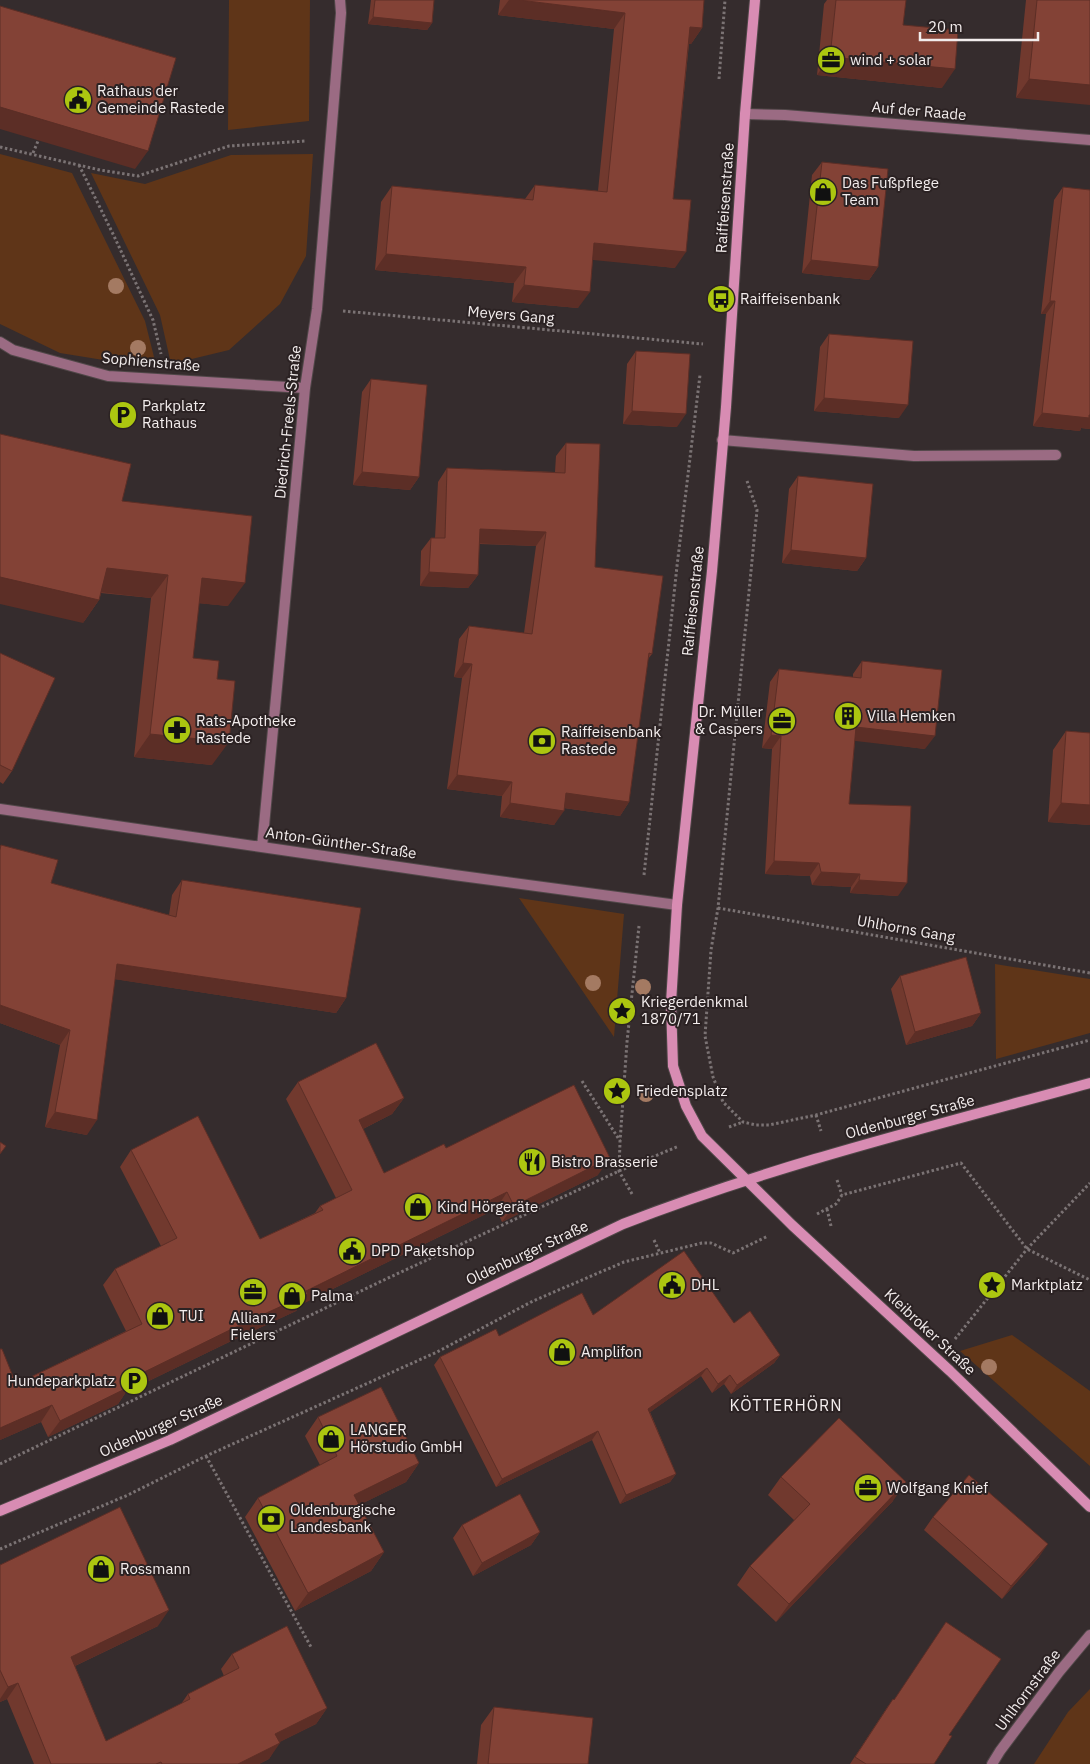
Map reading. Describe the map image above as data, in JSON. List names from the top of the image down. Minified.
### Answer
{"streets":{"street":["Auf der Raade","Raiffeisenstraße","Sophienstraße","Diedrich-Freels-Straße","Anton-Günther-Straße","Oldenburger Straße","Kleibroker Straße","Uhlhornstraße"],"path":["Meyers Gang","Uhlhorns Gang"]},"crossings":[["Auf der Raade","Raiffeisenstraße"],["Raiffeisenstraße","Anton-Günther-Straße"],["Raiffeisenstraße","Oldenburger Straße"],["Raiffeisenstraße","Kleibroker Straße"],["Meyers Gang","Diedrich-Freels-Straße"],["Sophienstraße","Diedrich-Freels-Straße"],["Diedrich-Freels-Straße","Anton-Günther-Straße"],["Oldenburger Straße","Kleibroker Straße"]],"districts":["KÖTTERHÖRN"],"places":{"office":["wind + solar","Dr. Müller & Caspers","Allianz Fielers","Wolfgang Knief"],"public building":["Rathaus der Gemeinde Rastede","DPD Paketshop","DHL"],"shop":["Das Fußpflege Team","Kind Hörgeräte","Palma","TUI","Amplifon","LANGER Hörstudio GmbH","Rossmann"],"bus stop":["Raiffeisenbank"],"parking":["Parkplatz Rathaus","Hundeparkplatz"],"building":["Villa Hemken"],"pharmacy":["Rats-Apotheke Rastede"],"bank":["Raiffeisenbank Rastede","Oldenburgische Landesbank"],"place":["Kriegerdenkmal 1870/71","Friedensplatz","Marktplatz"],"restaurant":["Bistro Brasserie"]},"scale_bar":"20 m"}
